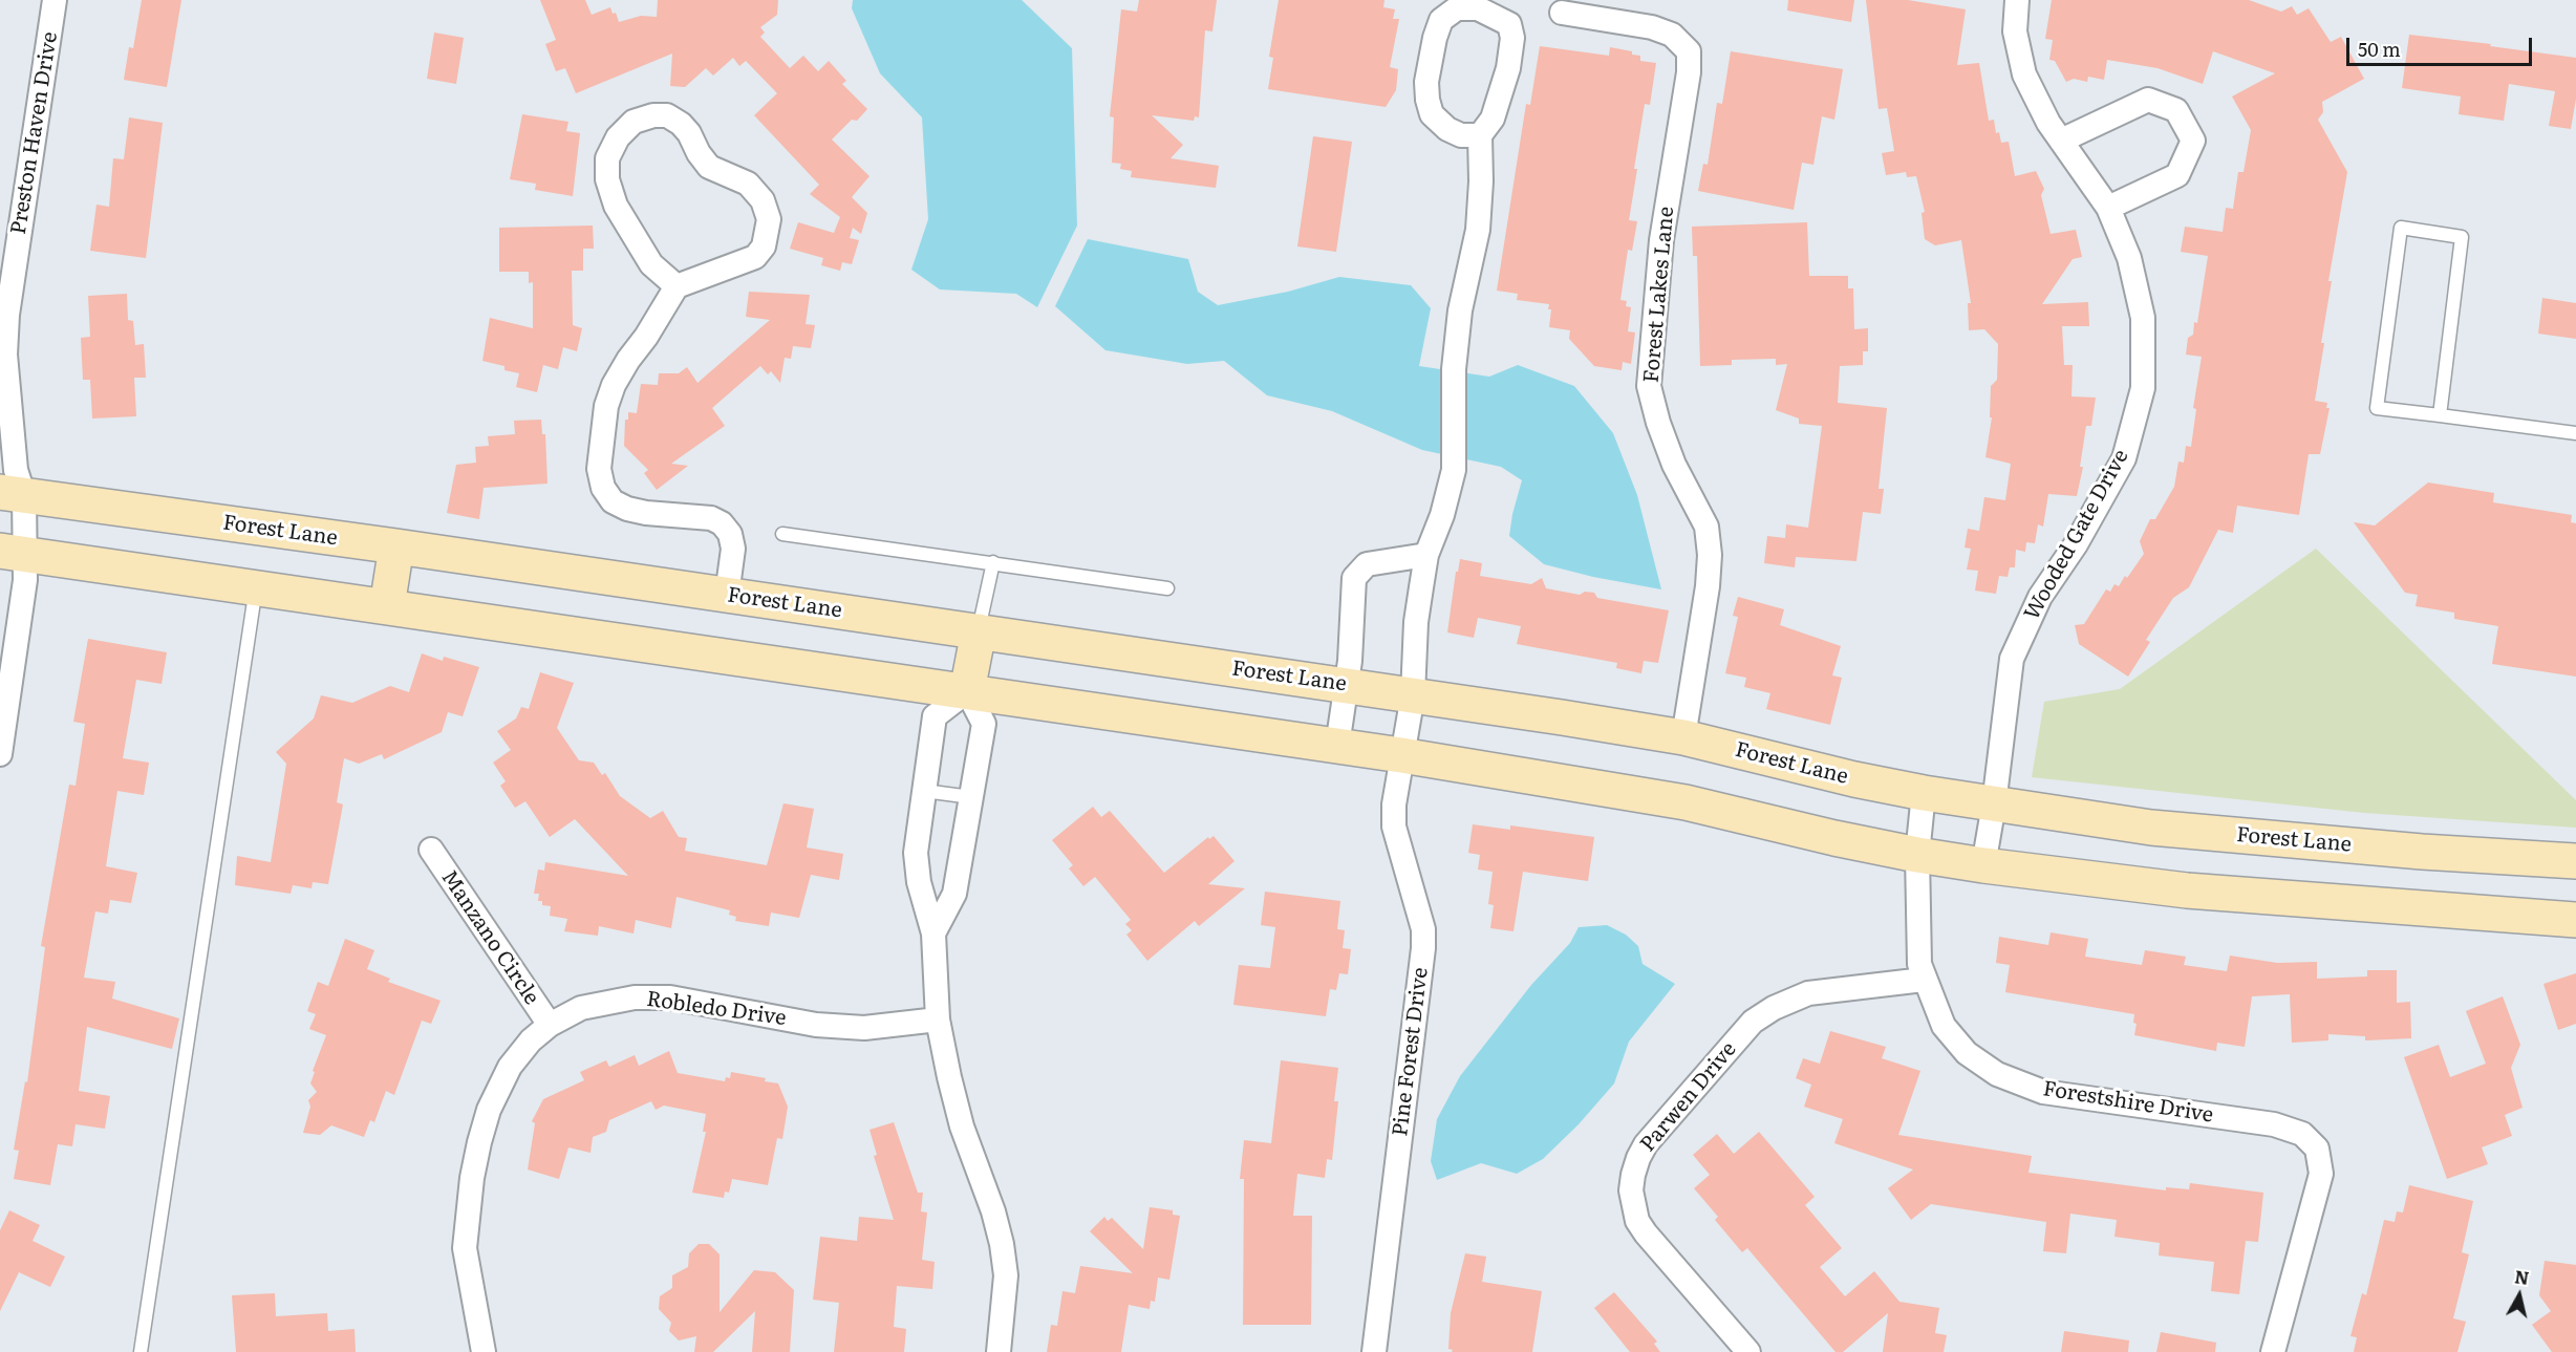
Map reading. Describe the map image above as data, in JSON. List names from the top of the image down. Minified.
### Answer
{"streets":{"main road":["Forest Lane"],"street":["Preston Haven Drive","Forest Lakes Lane","Wooded Gate Drive","Manzano Circle","Robledo Drive","Pine Forest Drive","Parwen Drive","Forestshire Drive"]},"crossings":[["Preston Haven Drive","Forest Lane"],["Forest Lakes Lane","Forest Lane"],["Forest Lane","Wooded Gate Drive"],["Forest Lane","Pine Forest Drive"],["Forest Lane","Forestshire Drive"],["Manzano Circle","Robledo Drive"],["Parwen Drive","Forestshire Drive"]],"scale_bar":"50 m","north":"top"}
